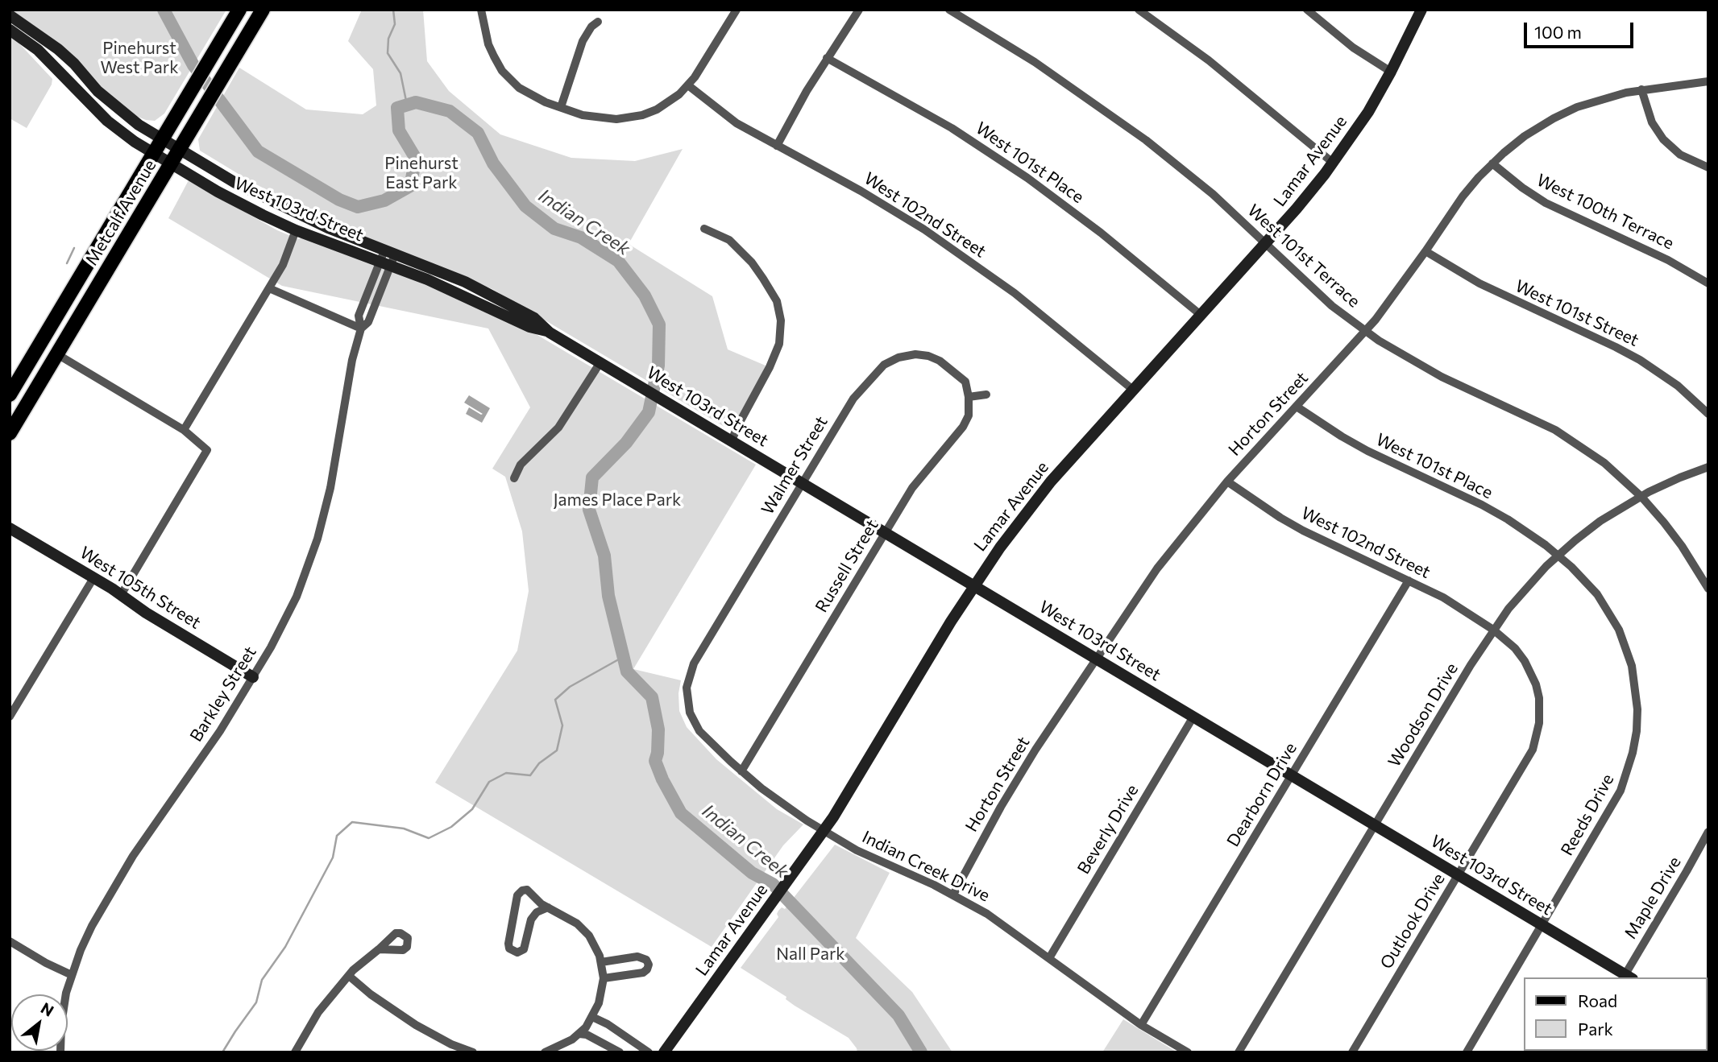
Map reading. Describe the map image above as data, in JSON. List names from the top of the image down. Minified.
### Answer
{"streets":{"main road":["Lamar Avenue","West 103rd Street","Metcalf Avenue","West 105th Street"],"street":["West 101st Place","West 100th Terrace","West 102nd Street","West 101st Terrace","West 101st Street","Horton Street","Walmer Street","Russell Street","Barkley Street","Woodson Drive","Dearborn Drive","Reeds Drive","Beverly Drive","Indian Creek Drive","Maple Drive","Outlook Drive"]},"crossings":[["Lamar Avenue","West 101st Place"],["Lamar Avenue","West 103rd Street"],["Lamar Avenue","West 102nd Street"],["Lamar Avenue","West 101st Terrace"],["Lamar Avenue","Indian Creek Drive"],["West 101st Place","Horton Street"],["West 101st Place","Woodson Drive"],["West 101st Place","Reeds Drive"],["West 103rd Street","Metcalf Avenue"],["West 103rd Street","Horton Street"],["West 103rd Street","Walmer Street"],["West 103rd Street","Russell Street"],["West 103rd Street","Barkley Street"],["West 103rd Street","Woodson Drive"],["West 103rd Street","Dearborn Drive"],["West 103rd Street","Reeds Drive"],["West 103rd Street","Beverly Drive"],["West 103rd Street","Maple Drive"],["West 103rd Street","Outlook Drive"],["West 100th Terrace","Horton Street"],["West 102nd Street","Horton Street"],["West 102nd Street","Woodson Drive"],["West 102nd Street","Dearborn Drive"],["West 102nd Street","Outlook Drive"],["West 101st Terrace","Horton Street"],["West 101st Terrace","Woodson Drive"],["West 101st Street","Horton Street"],["Horton Street","Indian Creek Drive"],["Walmer Street","Russell Street"],["Walmer Street","Indian Creek Drive"],["Russell Street","Indian Creek Drive"],["West 105th Street","Barkley Street"],["Woodson Drive","Reeds Drive"],["Woodson Drive","Outlook Drive"],["Dearborn Drive","Indian Creek Drive"],["Beverly Drive","Indian Creek Drive"]],"water":["Indian Creek"],"parks":["Pinehurst West Park","Pinehurst East Park","James Place Park","Nall Park"],"legend":["Road","Park"],"scale_bar":"100 m","north":"top right"}
